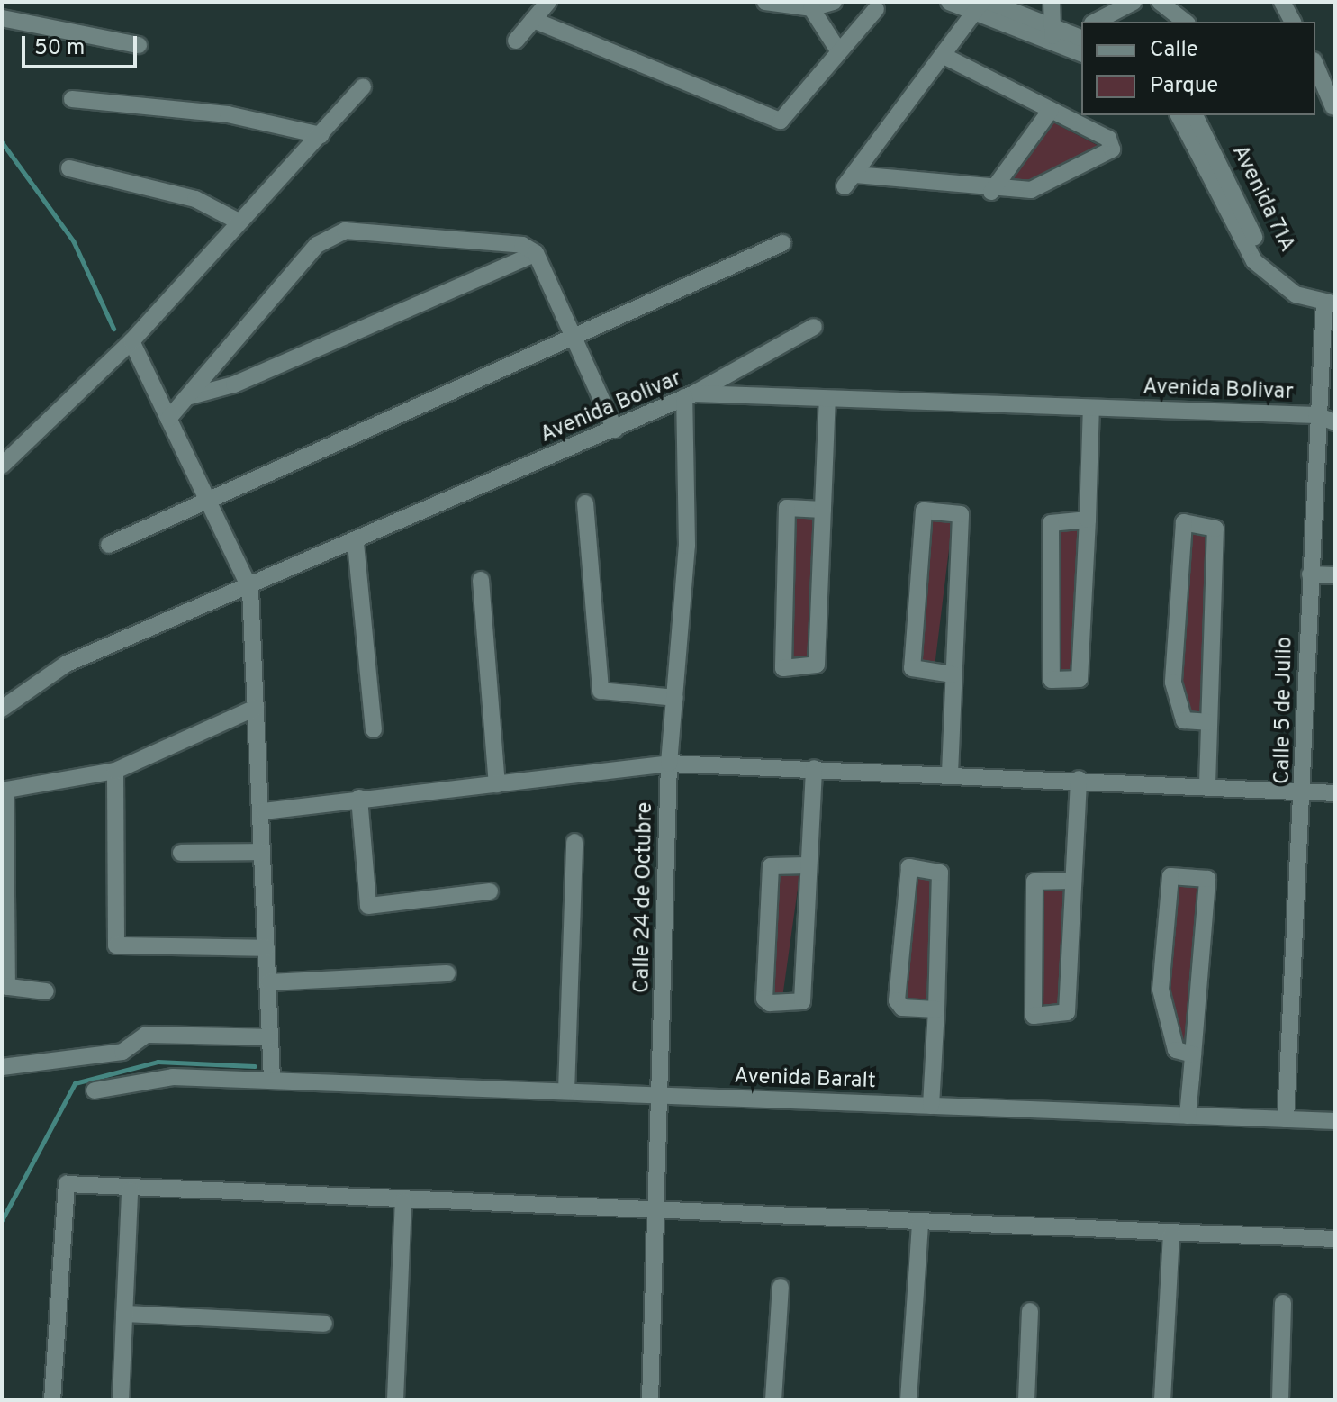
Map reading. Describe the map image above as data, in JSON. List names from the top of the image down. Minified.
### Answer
{"streets":{"street":["Avenida 71A","Avenida Bolivar","Calle 5 de Julio","Calle 24 de Octubre","Avenida Baralt"]},"crossings":[["Avenida Bolivar","Calle 5 de Julio"],["Avenida Bolivar","Calle 24 de Octubre"],["Calle 5 de Julio","Avenida Baralt"],["Calle 24 de Octubre","Avenida Baralt"]],"legend":["Calle","Parque"],"scale_bar":"50 m"}
